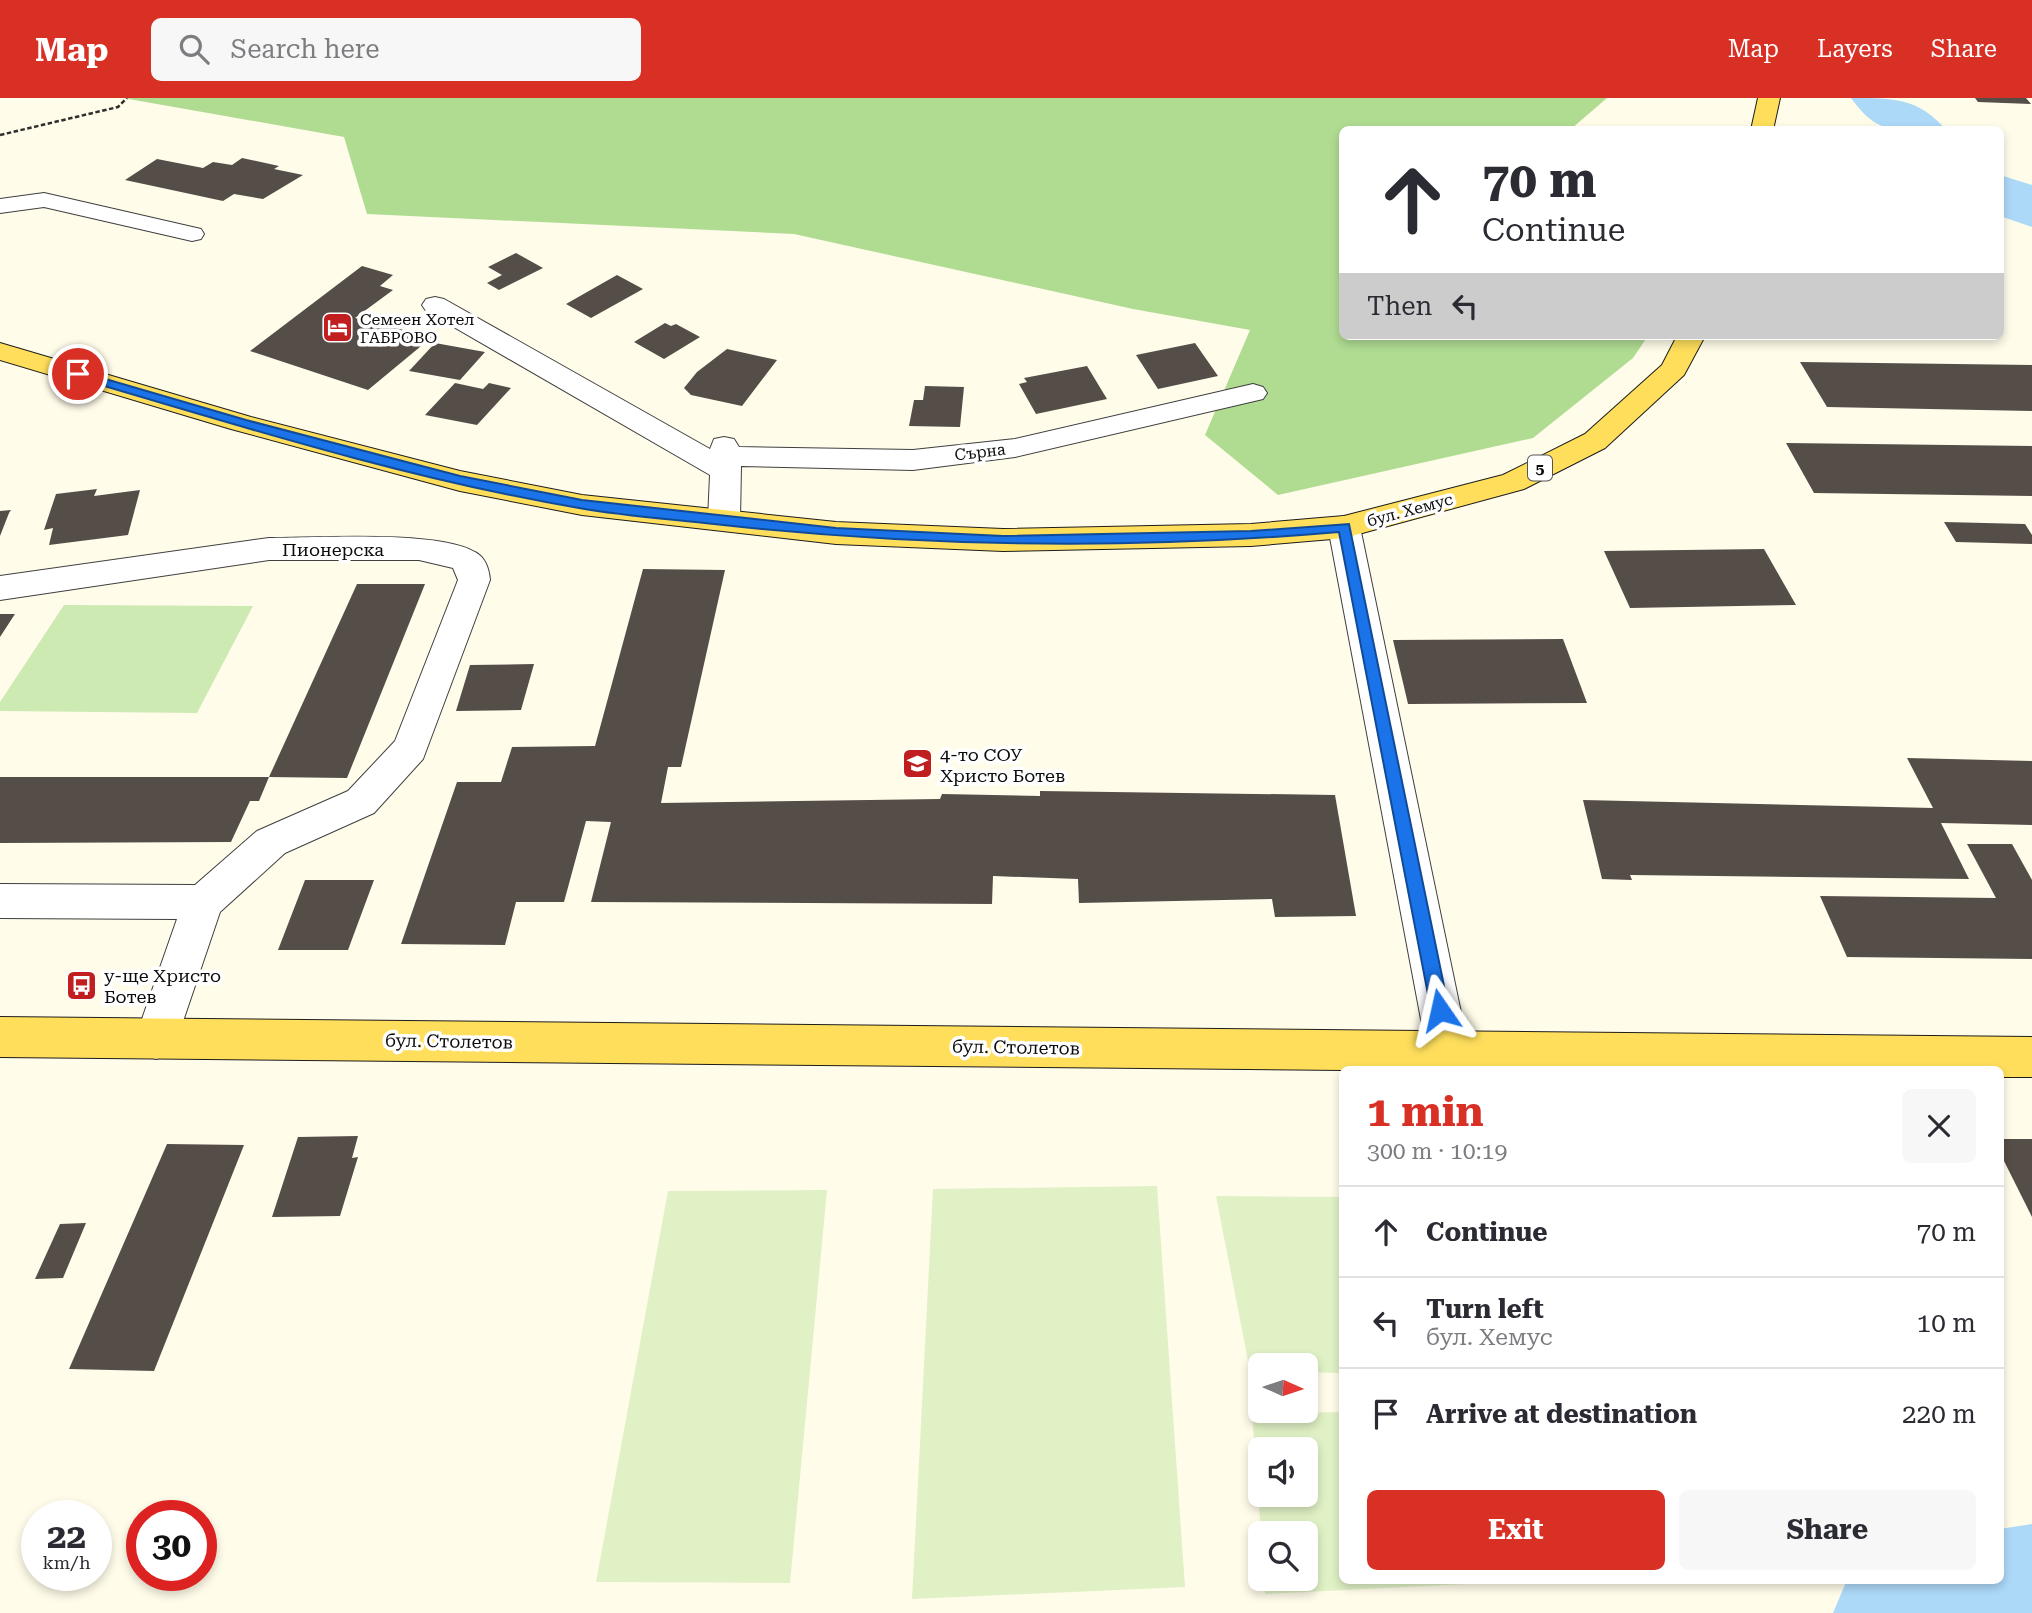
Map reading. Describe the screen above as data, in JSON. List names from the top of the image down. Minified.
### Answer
{"streets":{"main road":["5","бул. Хемус","бул. Столетов"],"street":["Сърна","Пионерска"]},"places":{"hotel":["Семеен Хотел ГАБРОВО"],"school or university":["4-то СОУ Христо Ботев"],"bus stop":["у-ще Христо Ботев"]},"north":"right","page":{"header":"Map","search":"Search here","nav":["Map","Layers","Share"],"turn":["70 m","Continue"],"then":"Then","heading":["1 min","300 m · 10:19"],"list":[{"name":"Continue","value":"70 m"},{"name":"Turn left","note":"бул. Хемус","value":"10 m"},{"name":"Arrive at destination","value":"220 m"}],"buttons":["Exit","Share"],"speed":"22 km/h","limit":"30"}}
